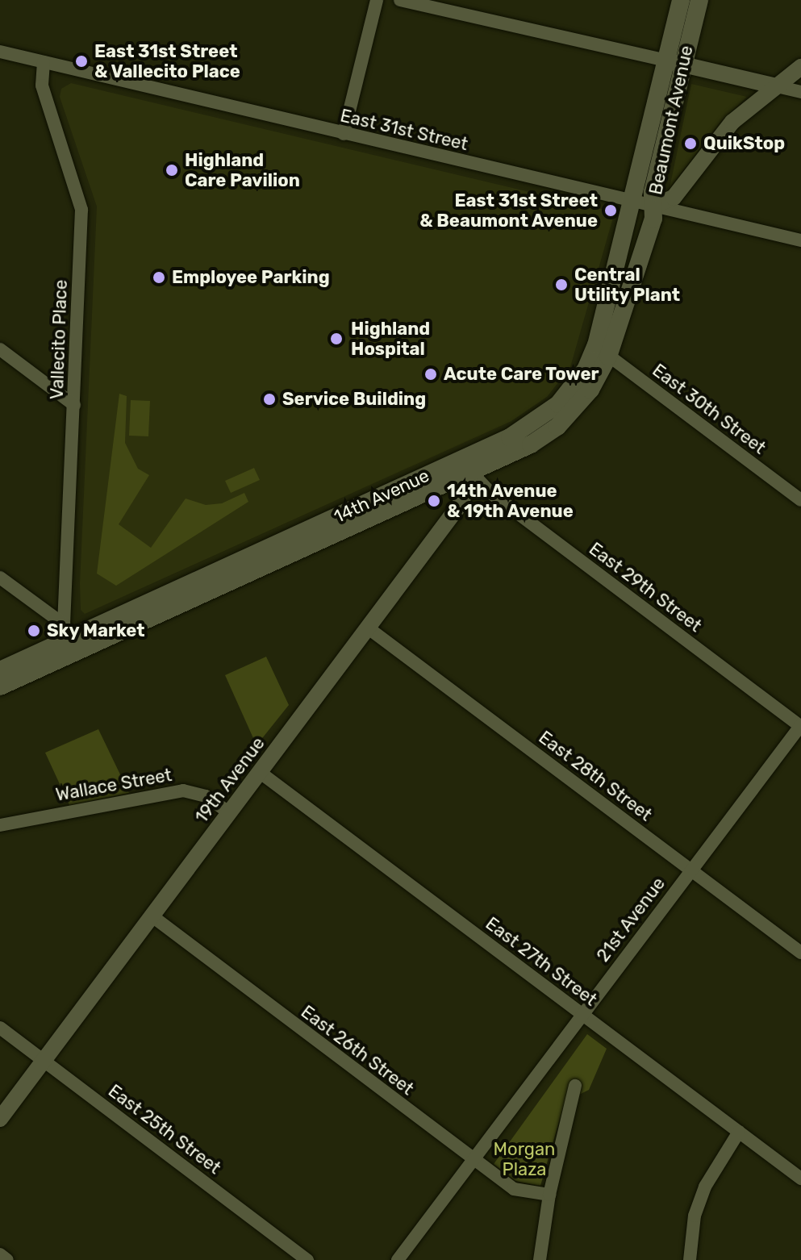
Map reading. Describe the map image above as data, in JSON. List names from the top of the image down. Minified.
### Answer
{"streets":{"main road":["Beaumont Avenue","14th Avenue"],"street":["East 31st Street","Vallecito Place","East 30th Street","East 29th Street","East 28th Street","19th Avenue","Wallace Street","21st Avenue","East 27th Street","East 26th Street","East 25th Street"]},"crossings":[["Beaumont Avenue","East 31st Street"],["Beaumont Avenue","14th Avenue"],["East 31st Street","Vallecito Place"],["East 31st Street","14th Avenue"],["Vallecito Place","14th Avenue"],["East 30th Street","14th Avenue"],["14th Avenue","East 29th Street"],["14th Avenue","19th Avenue"],["East 29th Street","19th Avenue"],["East 29th Street","21st Avenue"],["East 28th Street","19th Avenue"],["East 28th Street","21st Avenue"],["19th Avenue","Wallace Street"],["19th Avenue","East 27th Street"],["19th Avenue","East 26th Street"],["19th Avenue","East 25th Street"],["21st Avenue","East 27th Street"],["21st Avenue","East 26th Street"]],"parks":["Morgan Plaza"],"places":["East 31st Street & Vallecito Place","QuikStop","Highland Care Pavilion","East 31st Street & Beaumont Avenue","Employee Parking","Central Utility Plant","Highland Hospital","Acute Care Tower","Service Building","14th Avenue & 19th Avenue","Sky Market"]}
